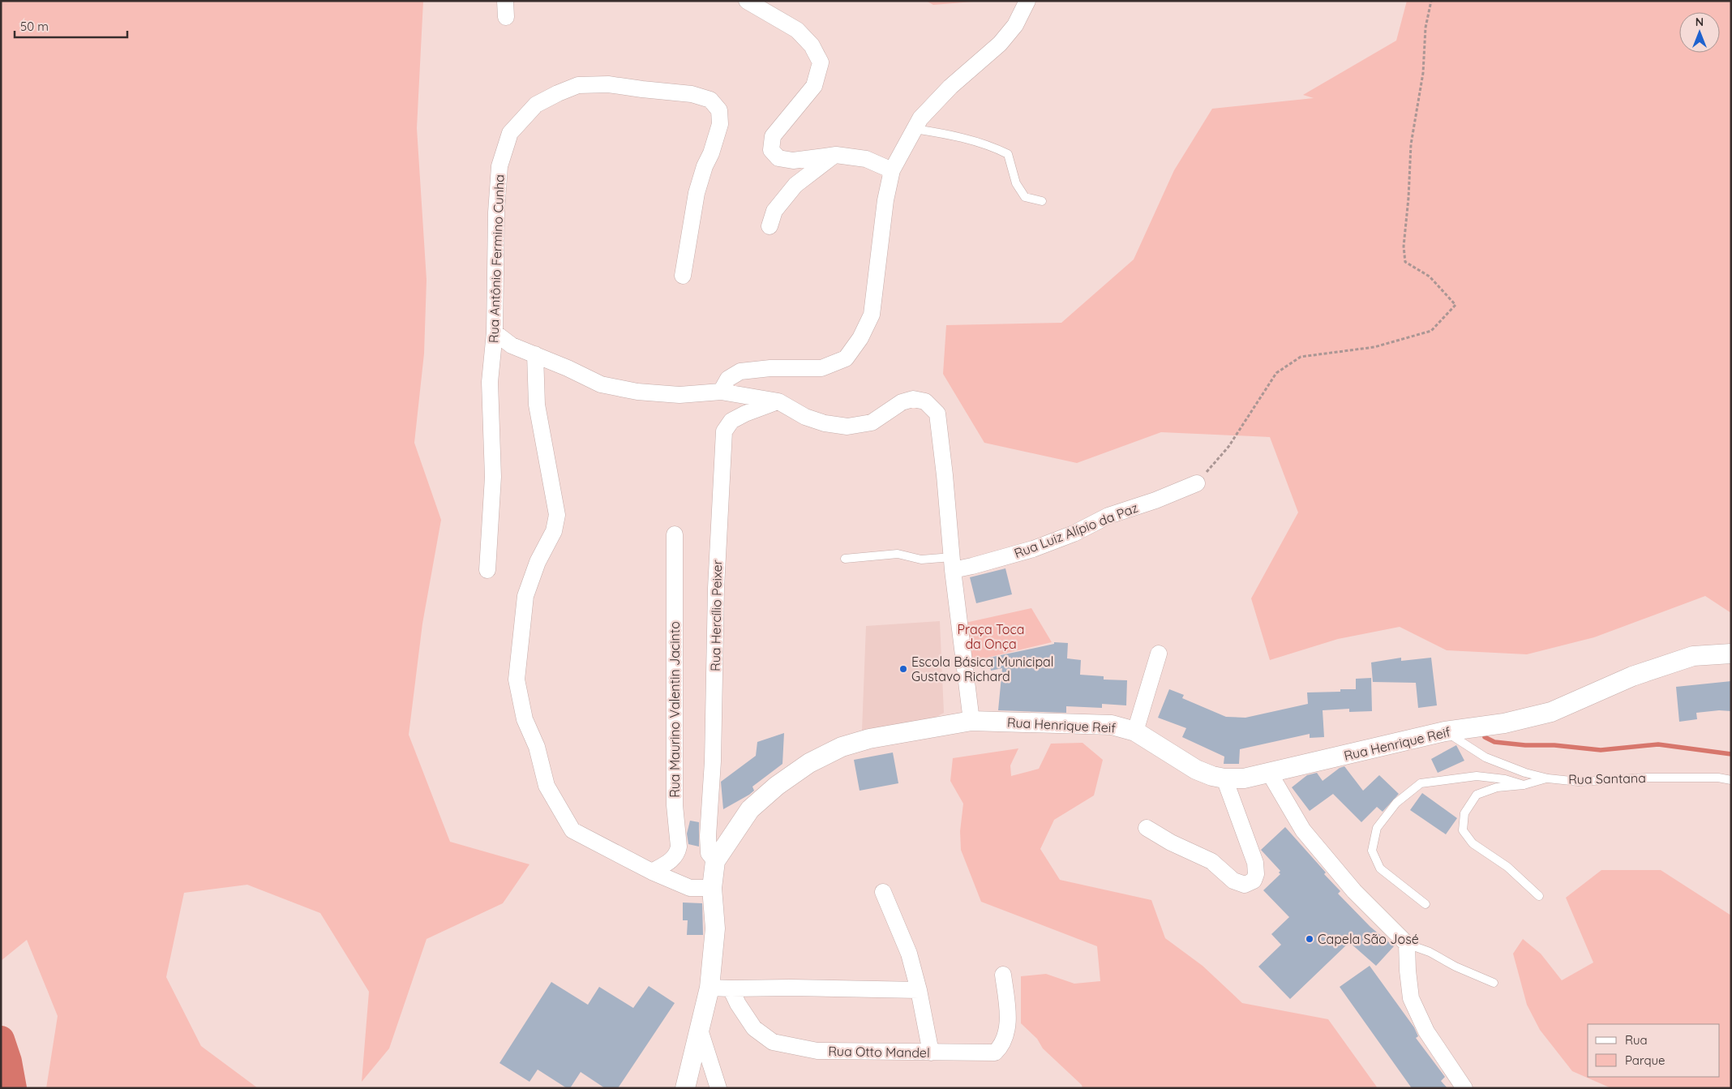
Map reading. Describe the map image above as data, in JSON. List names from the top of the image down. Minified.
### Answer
{"streets":{"street":["Rua Antônio Fermino Cunha","Rua Luiz Alípio da Paz","Rua Hercílio Peixer","Rua Maurino Valentin Jacinto","Rua Henrique Reif","Rua Otto Mandel"],"lane":["Rua Santana"]},"crossings":[["Rua Hercílio Peixer","Rua Henrique Reif"],["Rua Henrique Reif","Rua Santana"]],"parks":["Praça Toca da Onça"],"places":["Escola Básica Municipal Gustavo Richard","Capela São José"],"legend":["Rua","Parque"],"scale_bar":"50 m","north":"top"}
